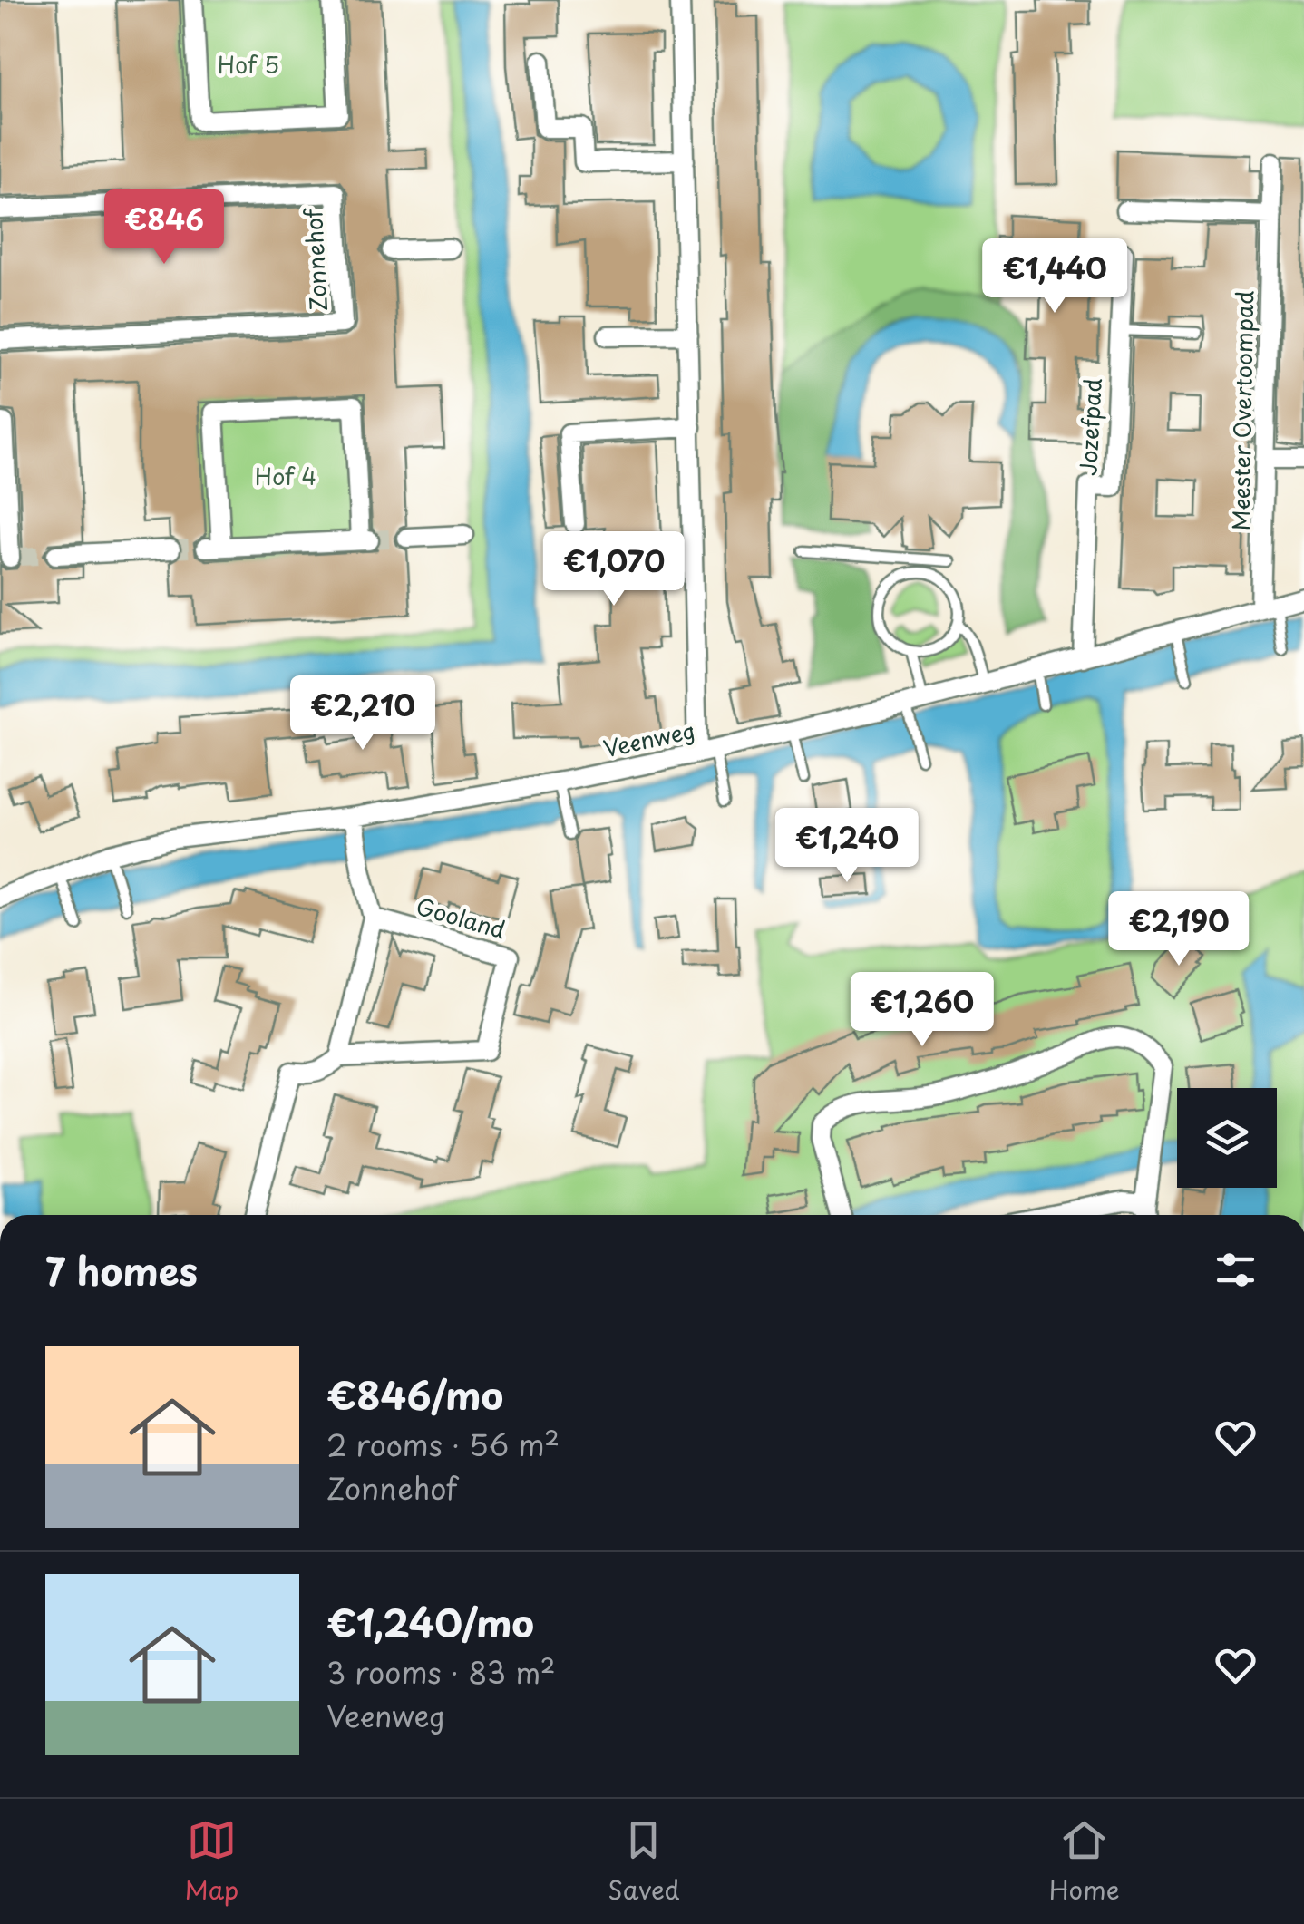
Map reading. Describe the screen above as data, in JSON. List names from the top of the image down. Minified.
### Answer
{"streets":{"street":["Zonnehof","Meester Overtoompad","Jozefpad","Veenweg","Gooland"]},"crossings":[["Meester Overtoompad","Veenweg"],["Jozefpad","Veenweg"]],"parks":["Hof 5","Hof 4"],"page":{"price":["€846","€1,440","€1,070","€2,210","€1,240","€2,190","€1,260"],"heading":"7 homes","list":[{"name":"€846/mo","note":"2 rooms · 56 m² · Zonnehof"},{"name":"€1,240/mo","note":"3 rooms · 83 m² · Veenweg"}],"tabs":["Map","Saved","Home"]}}
